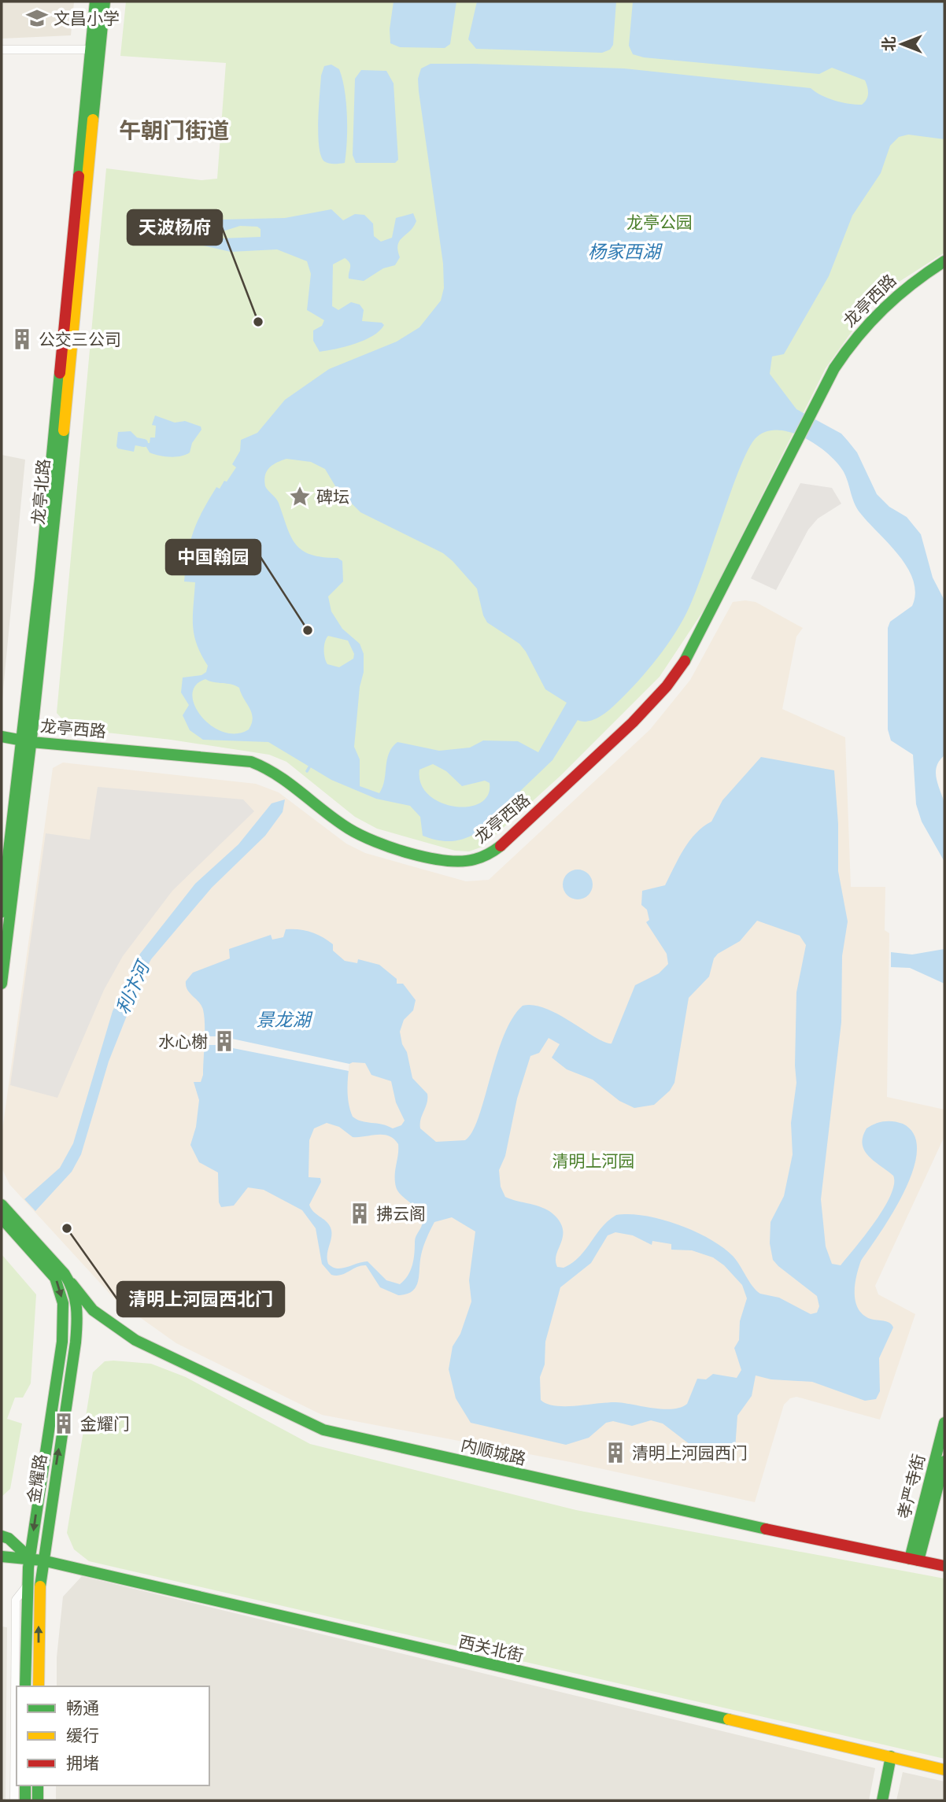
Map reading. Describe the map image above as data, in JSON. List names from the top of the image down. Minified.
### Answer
{"streets":{"street":["龙亭西路","龙亭北路","内顺城路","金耀路","孝严寺街","西关北街"]},"crossings":[["龙亭西路","龙亭北路"],["内顺城路","金耀路"],["内顺城路","孝严寺街"],["金耀路","西关北街"]],"districts":["午朝门街道"],"water":["杨家西湖","利汴河","景龙湖"],"parks":["龙亭公园","清明上河园"],"places":{"school or university":["文昌小学"],"other":["天波杨府","中国翰园","清明上河园西北门"],"building":["公交三公司","水心榭","拂云阁","金耀门","清明上河园西门"],"place":["碑坛"]},"legend":["畅通","缓行","拥堵"],"north":"left"}
